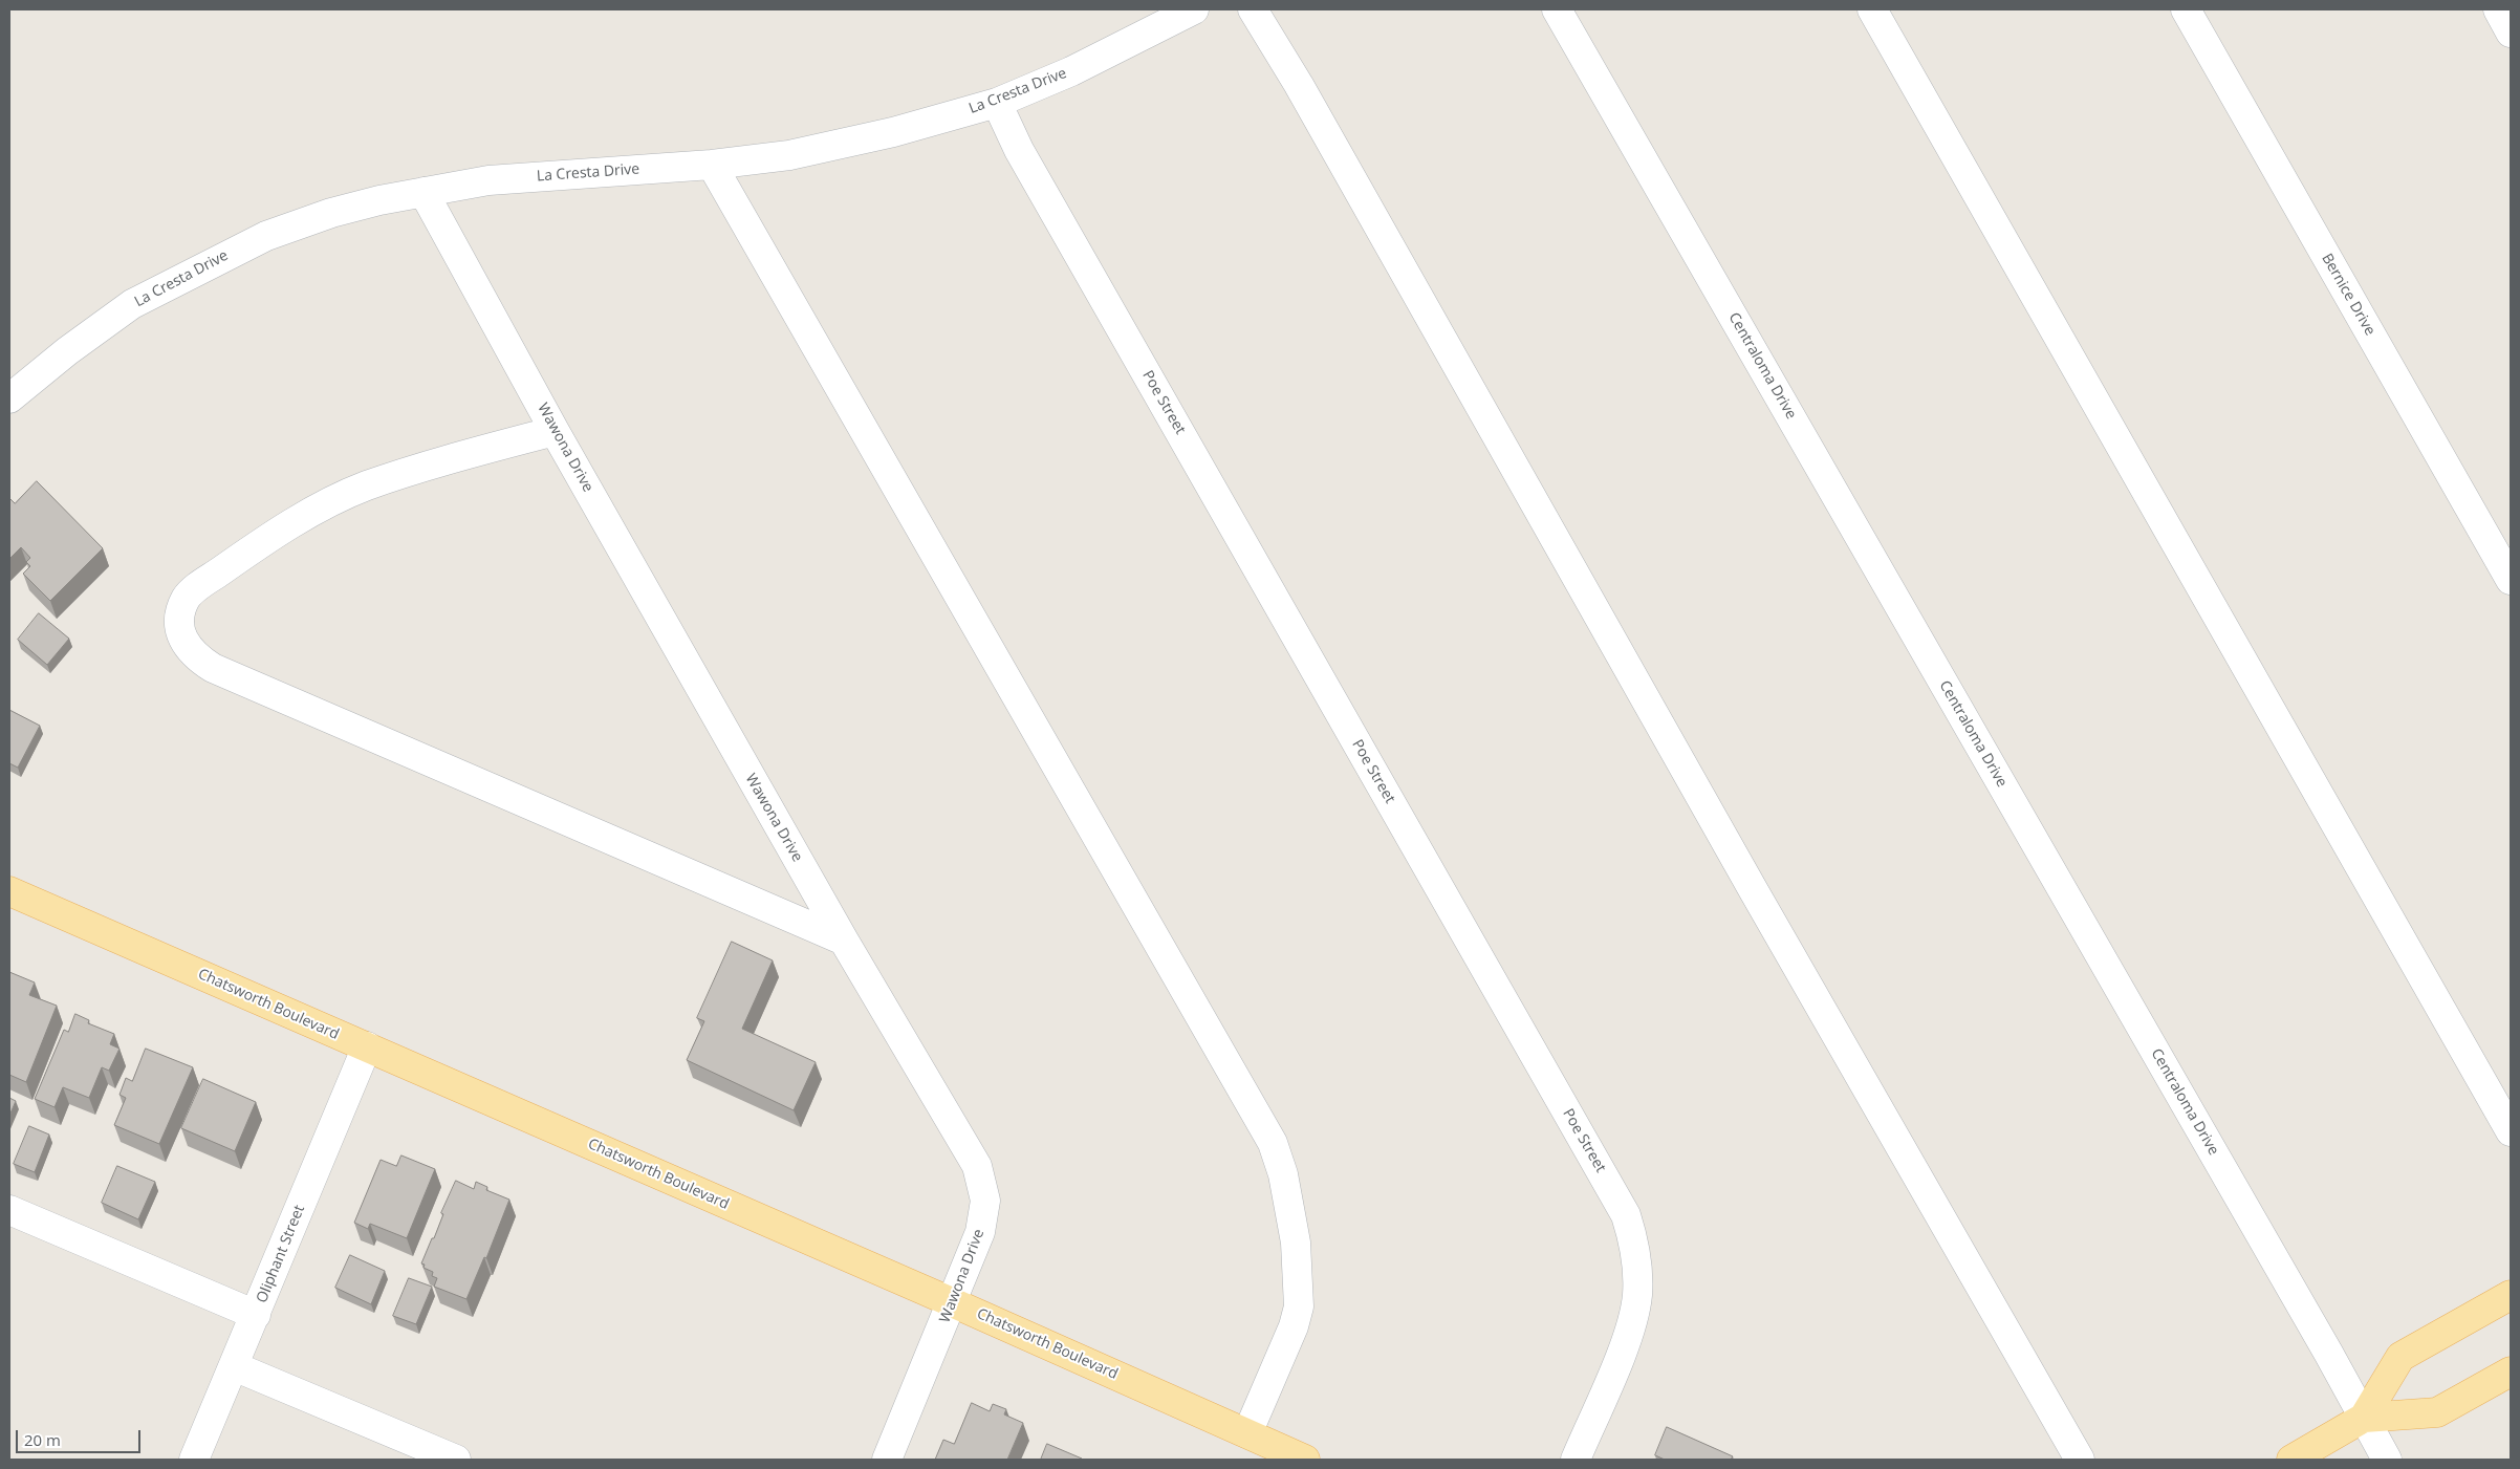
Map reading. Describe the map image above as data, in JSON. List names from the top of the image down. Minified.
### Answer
{"streets":{"main road":["Chatsworth Boulevard"],"street":["La Cresta Drive","Bernice Drive","Centraloma Drive","Poe Street","Wawona Drive","Oliphant Street"]},"crossings":[["La Cresta Drive","Poe Street"],["La Cresta Drive","Wawona Drive"],["Wawona Drive","Chatsworth Boulevard"],["Chatsworth Boulevard","Oliphant Street"]],"scale_bar":"20 m"}
